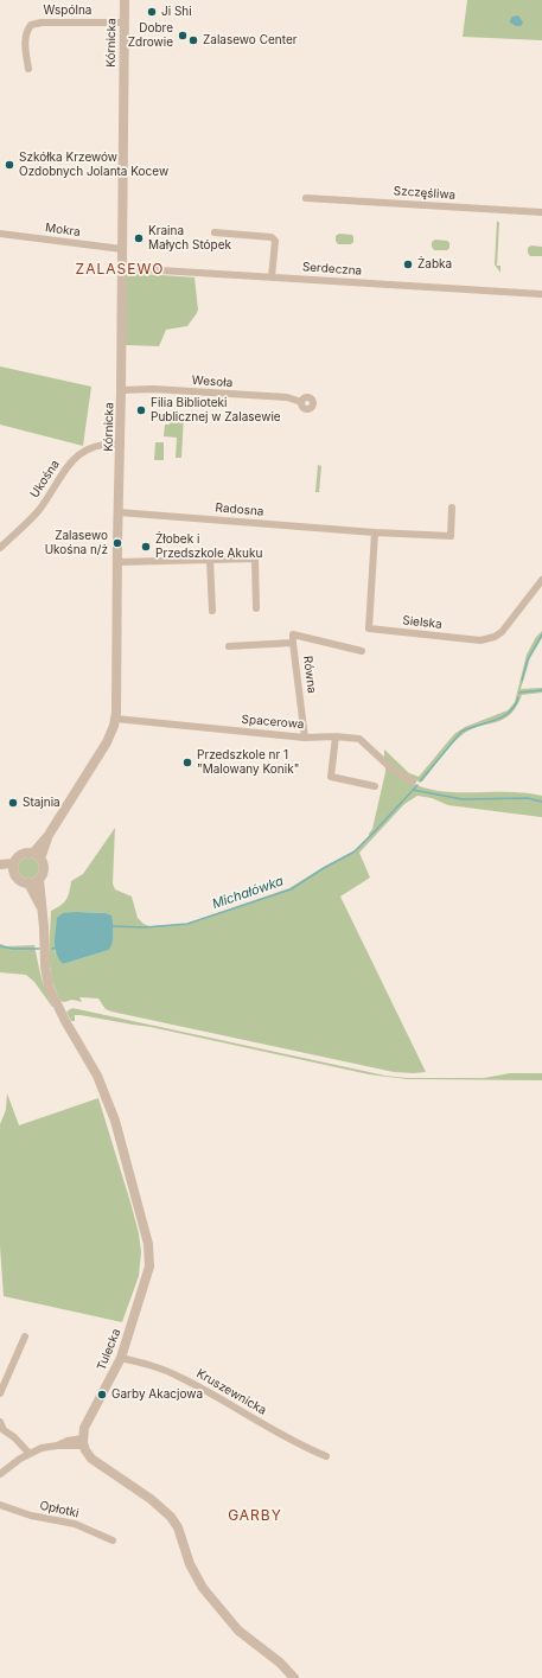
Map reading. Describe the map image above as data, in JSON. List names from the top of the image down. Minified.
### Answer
{"streets":{"street":["Wspólna","Kórnicka","Szczęśliwa","Mokra","Serdeczna","Wesoła","Ukośna","Radosna","Sielska","Równa","Spacerowa","Tulecka","Kruszewnicka","Opłotki"]},"crossings":[["Wspólna","Kórnicka"],["Kórnicka","Mokra"],["Kórnicka","Serdeczna"],["Kórnicka","Wesoła"],["Kórnicka","Ukośna"],["Kórnicka","Radosna"],["Kórnicka","Spacerowa"],["Radosna","Sielska"],["Równa","Spacerowa"],["Tulecka","Kruszewnicka"]],"districts":["ZALASEWO","GARBY"],"water":["Michałówka"],"places":["Ji Shi","Dobre Zdrowie","Zalasewo Center","Szkółka Krzewów Ozdobnych Jolanta Kocew","Kraina Małych Stópek","Żabka","Filia Biblioteki Publicznej w Zalasewie","Zalasewo Ukośna n/ż","Żłobek i Przedszkole Akuku","Przedszkole nr 1 \"Malowany Konik\"","Stajnia","Garby Akacjowa"]}
